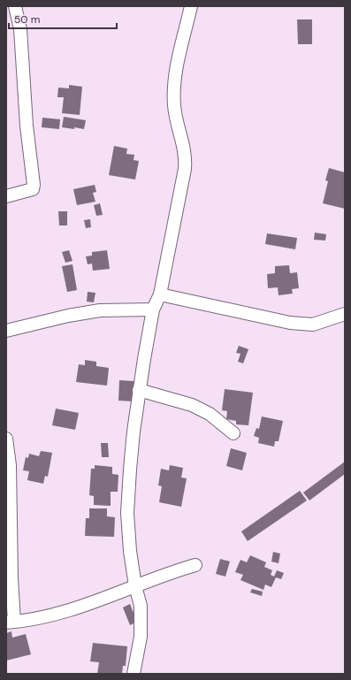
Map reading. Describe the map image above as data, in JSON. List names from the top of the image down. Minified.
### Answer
{"scale_bar":"50 m"}
